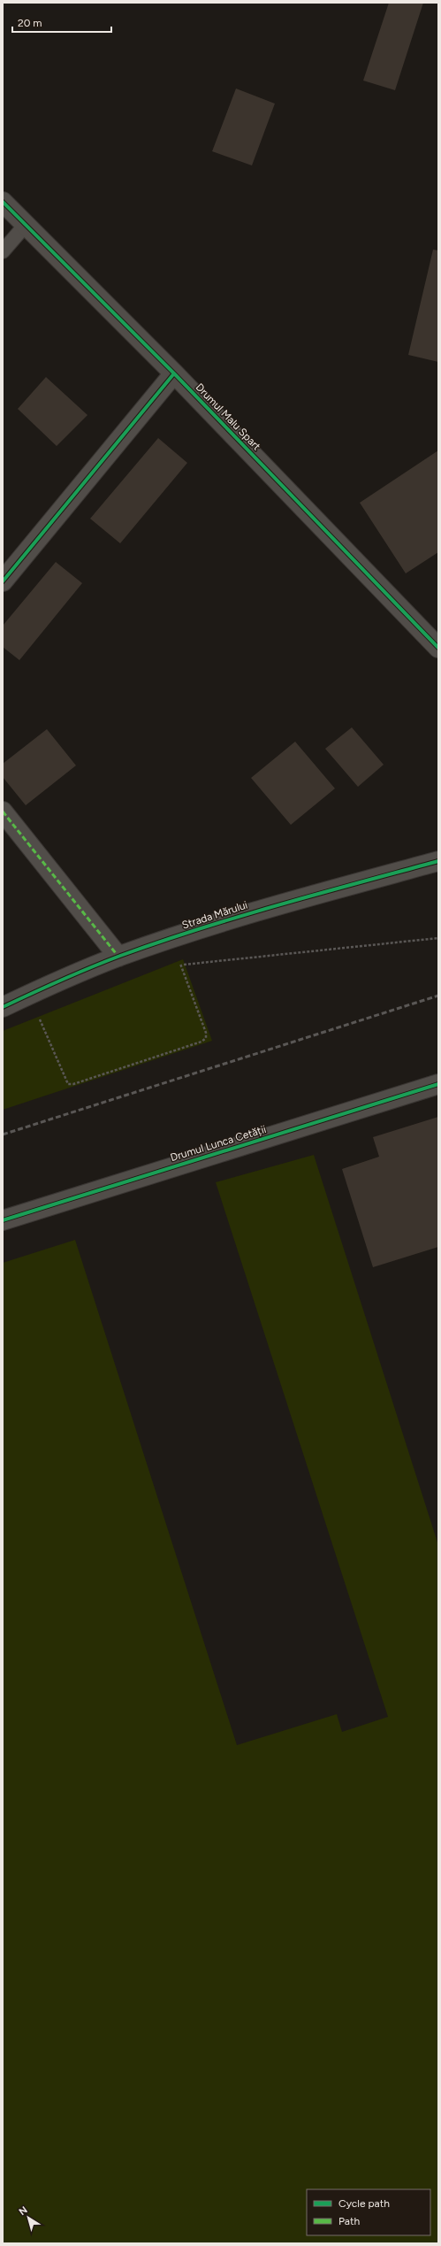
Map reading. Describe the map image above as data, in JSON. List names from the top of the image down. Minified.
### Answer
{"streets":{"street":["Drumul Malu Spart","Strada Mărului","Drumul Lunca Cetății"]},"legend":["Cycle path","Path"],"scale_bar":"20 m","north":"top left"}
